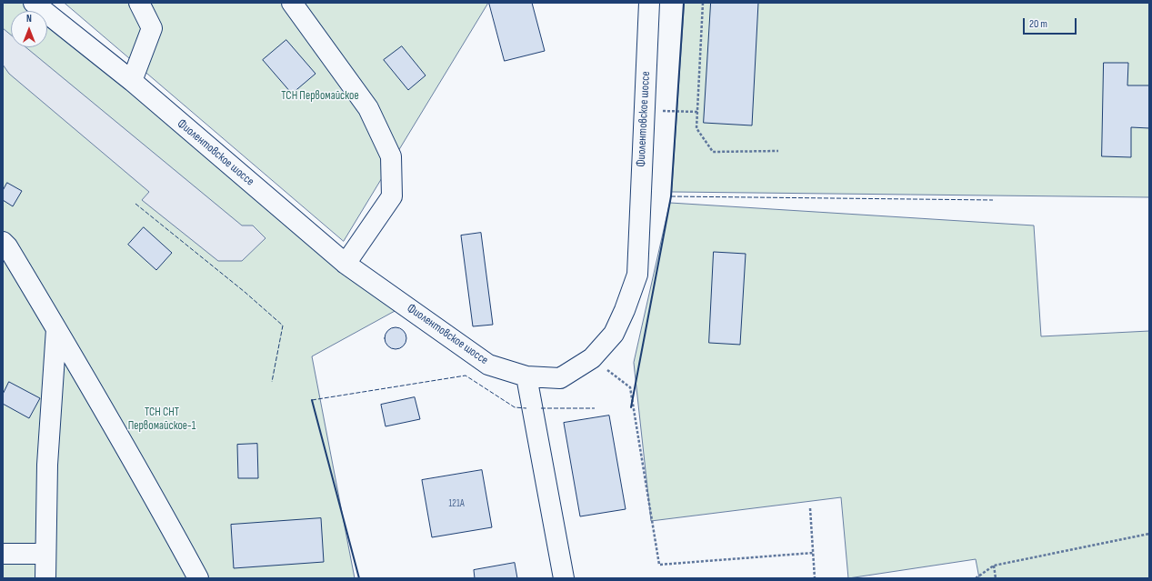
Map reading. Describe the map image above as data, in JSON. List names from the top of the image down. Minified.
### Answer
{"streets":{"street":["Фиолентовское шоссе"]},"parks":["ТСН Первомайское","ТСН СНТ Первомайское-1"],"house_numbers":["121А"],"scale_bar":"20 m","north":"top"}
